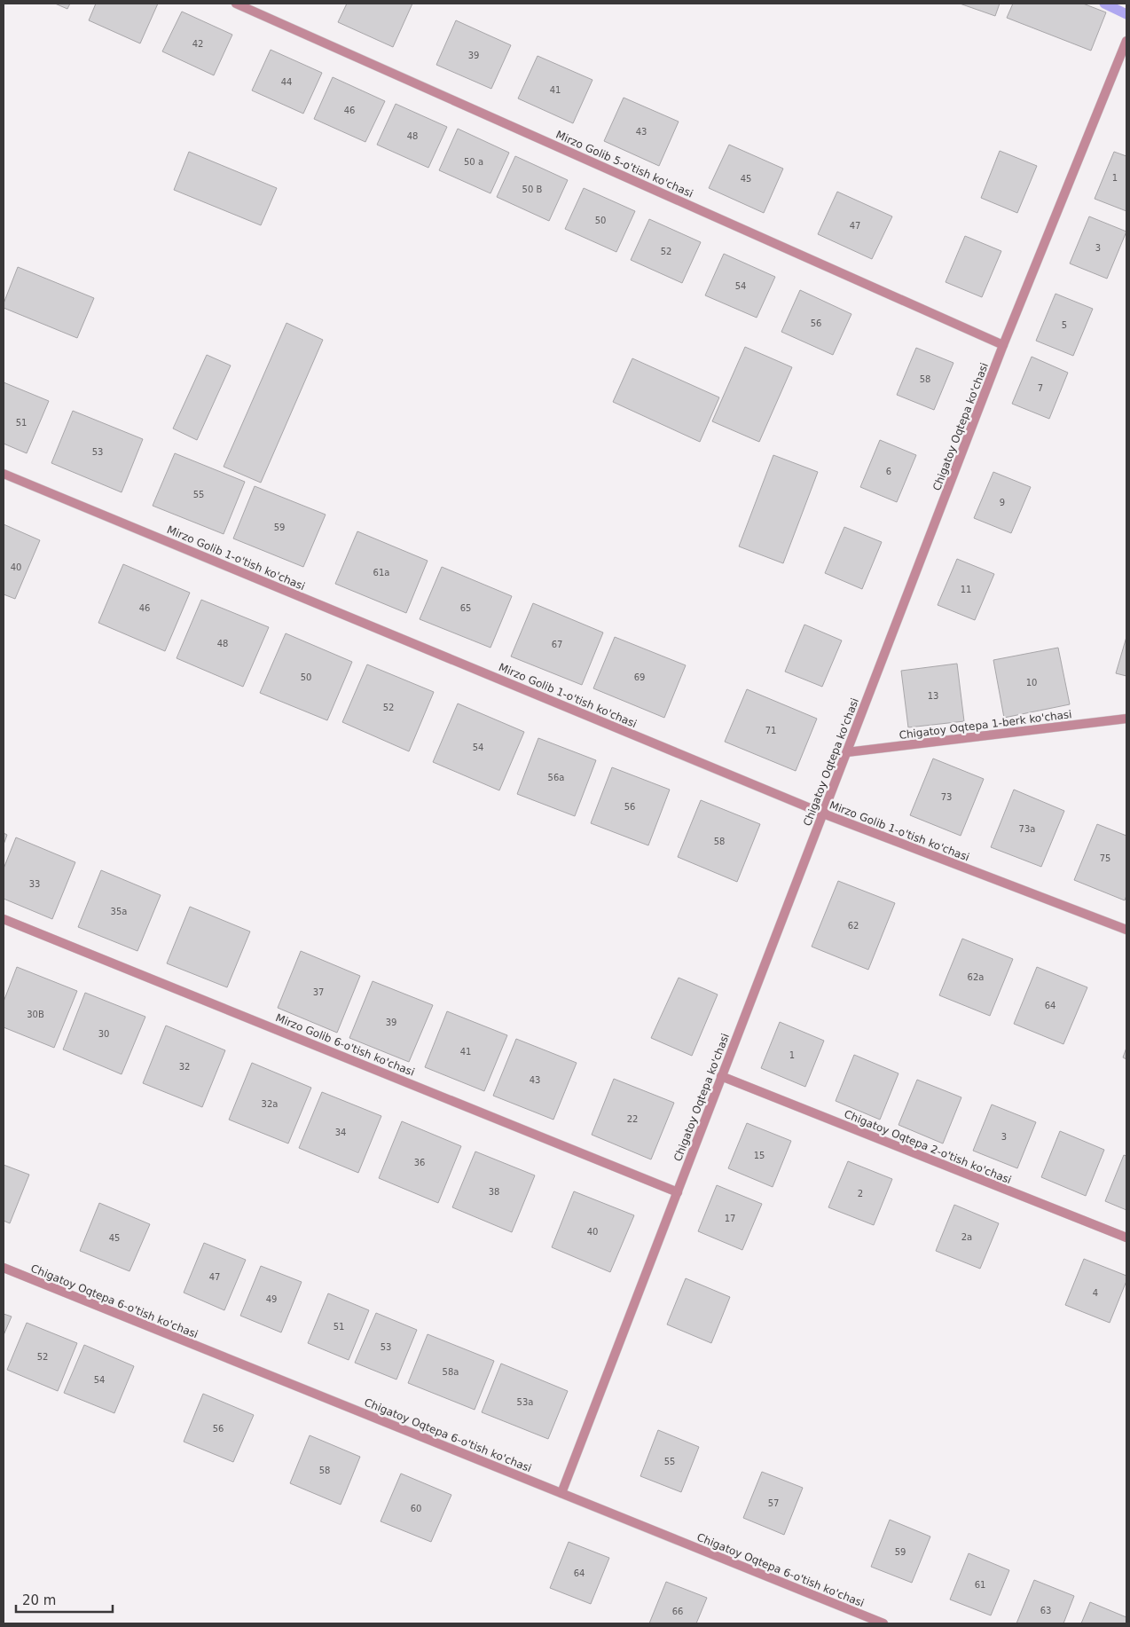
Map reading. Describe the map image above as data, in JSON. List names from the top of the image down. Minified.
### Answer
{"streets":{"street":["Mirzo Golib 5-o'tish ko'chasi","Chigatoy Oqtepa ko'chasi","Mirzo Golib 1-o'tish ko'chasi","Chigatoy Oqtepa 1-berk ko'chasi","Mirzo Golib 6-o'tish ko'chasi","Chigatoy Oqtepa 2-o'tish ko'chasi","Chigatoy Oqtepa 6-o'tish ko'chasi"]},"crossings":[["Mirzo Golib 5-o'tish ko'chasi","Chigatoy Oqtepa ko'chasi"],["Chigatoy Oqtepa ko'chasi","Mirzo Golib 1-o'tish ko'chasi"],["Chigatoy Oqtepa ko'chasi","Chigatoy Oqtepa 1-berk ko'chasi"],["Chigatoy Oqtepa ko'chasi","Mirzo Golib 6-o'tish ko'chasi"],["Chigatoy Oqtepa ko'chasi","Chigatoy Oqtepa 2-o'tish ko'chasi"],["Chigatoy Oqtepa ko'chasi","Chigatoy Oqtepa 6-o'tish ko'chasi"]],"house_numbers":["42","39","44","41","46","43","48","50 a","1","45","50 B","50","47","3","52","54","56","5","58","7","51","53","6","55","9","59","40","61a","11","46","65","48","67","50","69","10","13","52","71","54","56a","73","56","73a","58","75","33","35a","62","62a","37","64","30B","39","30","41","1","32","43","32a","22","34","3","15","36","38","2","17","40","2a","45","47","4","49","51","53","52","58a","54","53a","56","55","58","57","60","59","64","61","63","66"],"scale_bar":"20 m"}
